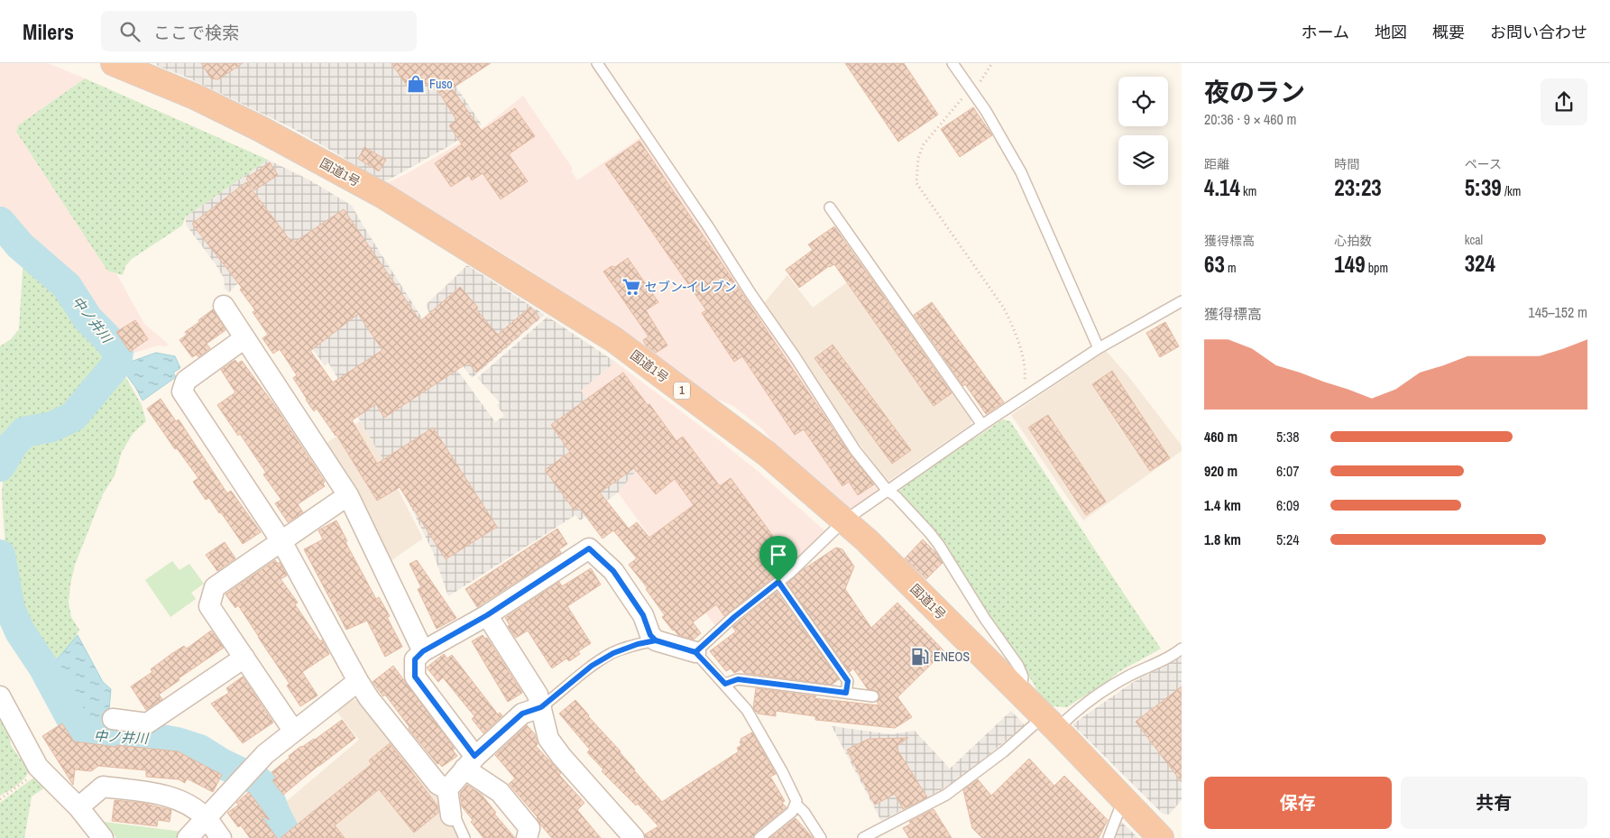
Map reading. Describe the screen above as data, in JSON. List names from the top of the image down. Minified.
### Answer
{"streets":{"highway":["国道1号","1"]},"water":["中ノ井川"],"places":{"shop":["Fuso"],"supermarket":["セブン-イレブン"],"fuel station":["ENEOS"]},"page":{"header":"Milers","search":"ここで検索","nav":["ホーム","地図","概要","お問い合わせ"],"heading":["夜のラン","20:36 · 9 × 460 m"],"stats":[["距離","4.14 km"],["時間","23:23"],["ペース","5:39 /km"],["獲得標高","63 m"],["心拍数","149 bpm"],["kcal","324"]],"chart":["獲得標高","145–152 m"],"list":[{"name":"460 m","note":"5:38"},{"name":"920 m","note":"6:07"},{"name":"1.4 km","note":"6:09"},{"name":"1.8 km","note":"5:24"}],"buttons":["保存","共有"]}}
